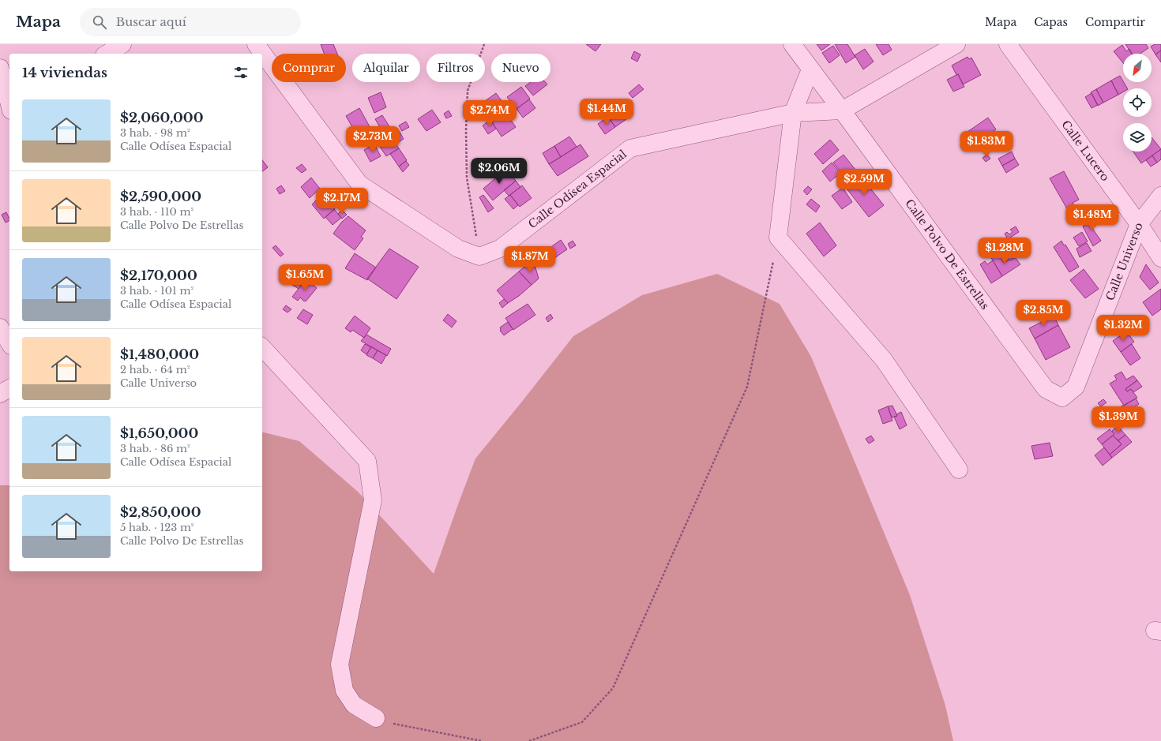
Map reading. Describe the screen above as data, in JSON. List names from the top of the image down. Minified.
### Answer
{"streets":{"street":["Calle Lucero","Calle Odísea Espacial","Calle Polvo De Estrellas","Calle Universo"]},"crossings":[["Calle Lucero","Calle Universo"],["Calle Odísea Espacial","Calle Polvo De Estrellas"],["Calle Polvo De Estrellas","Calle Universo"]],"north":"bottom left","page":{"header":"Mapa","search":"Buscar aquí","nav":["Mapa","Capas","Compartir"],"chip":["Comprar","Alquilar","Filtros","Nuevo"],"heading":"14 viviendas","list":[{"name":"$2,060,000","note":"3 hab. · 98 m² · Calle Odísea Espacial"},{"name":"$2,590,000","note":"3 hab. · 110 m² · Calle Polvo De Estrellas"},{"name":"$2,170,000","note":"3 hab. · 101 m² · Calle Odísea Espacial"},{"name":"$1,480,000","note":"2 hab. · 64 m² · Calle Universo"},{"name":"$1,650,000","note":"3 hab. · 86 m² · Calle Odísea Espacial"},{"name":"$2,850,000","note":"5 hab. · 123 m² · Calle Polvo De Estrellas"}],"price":["$1.44M","$2.74M","$2.73M","$1.83M","$2.06M","$2.59M","$2.17M","$1.48M","$1.28M","$1.87M","$1.65M","$2.85M","$1.32M","$1.39M"]}}
